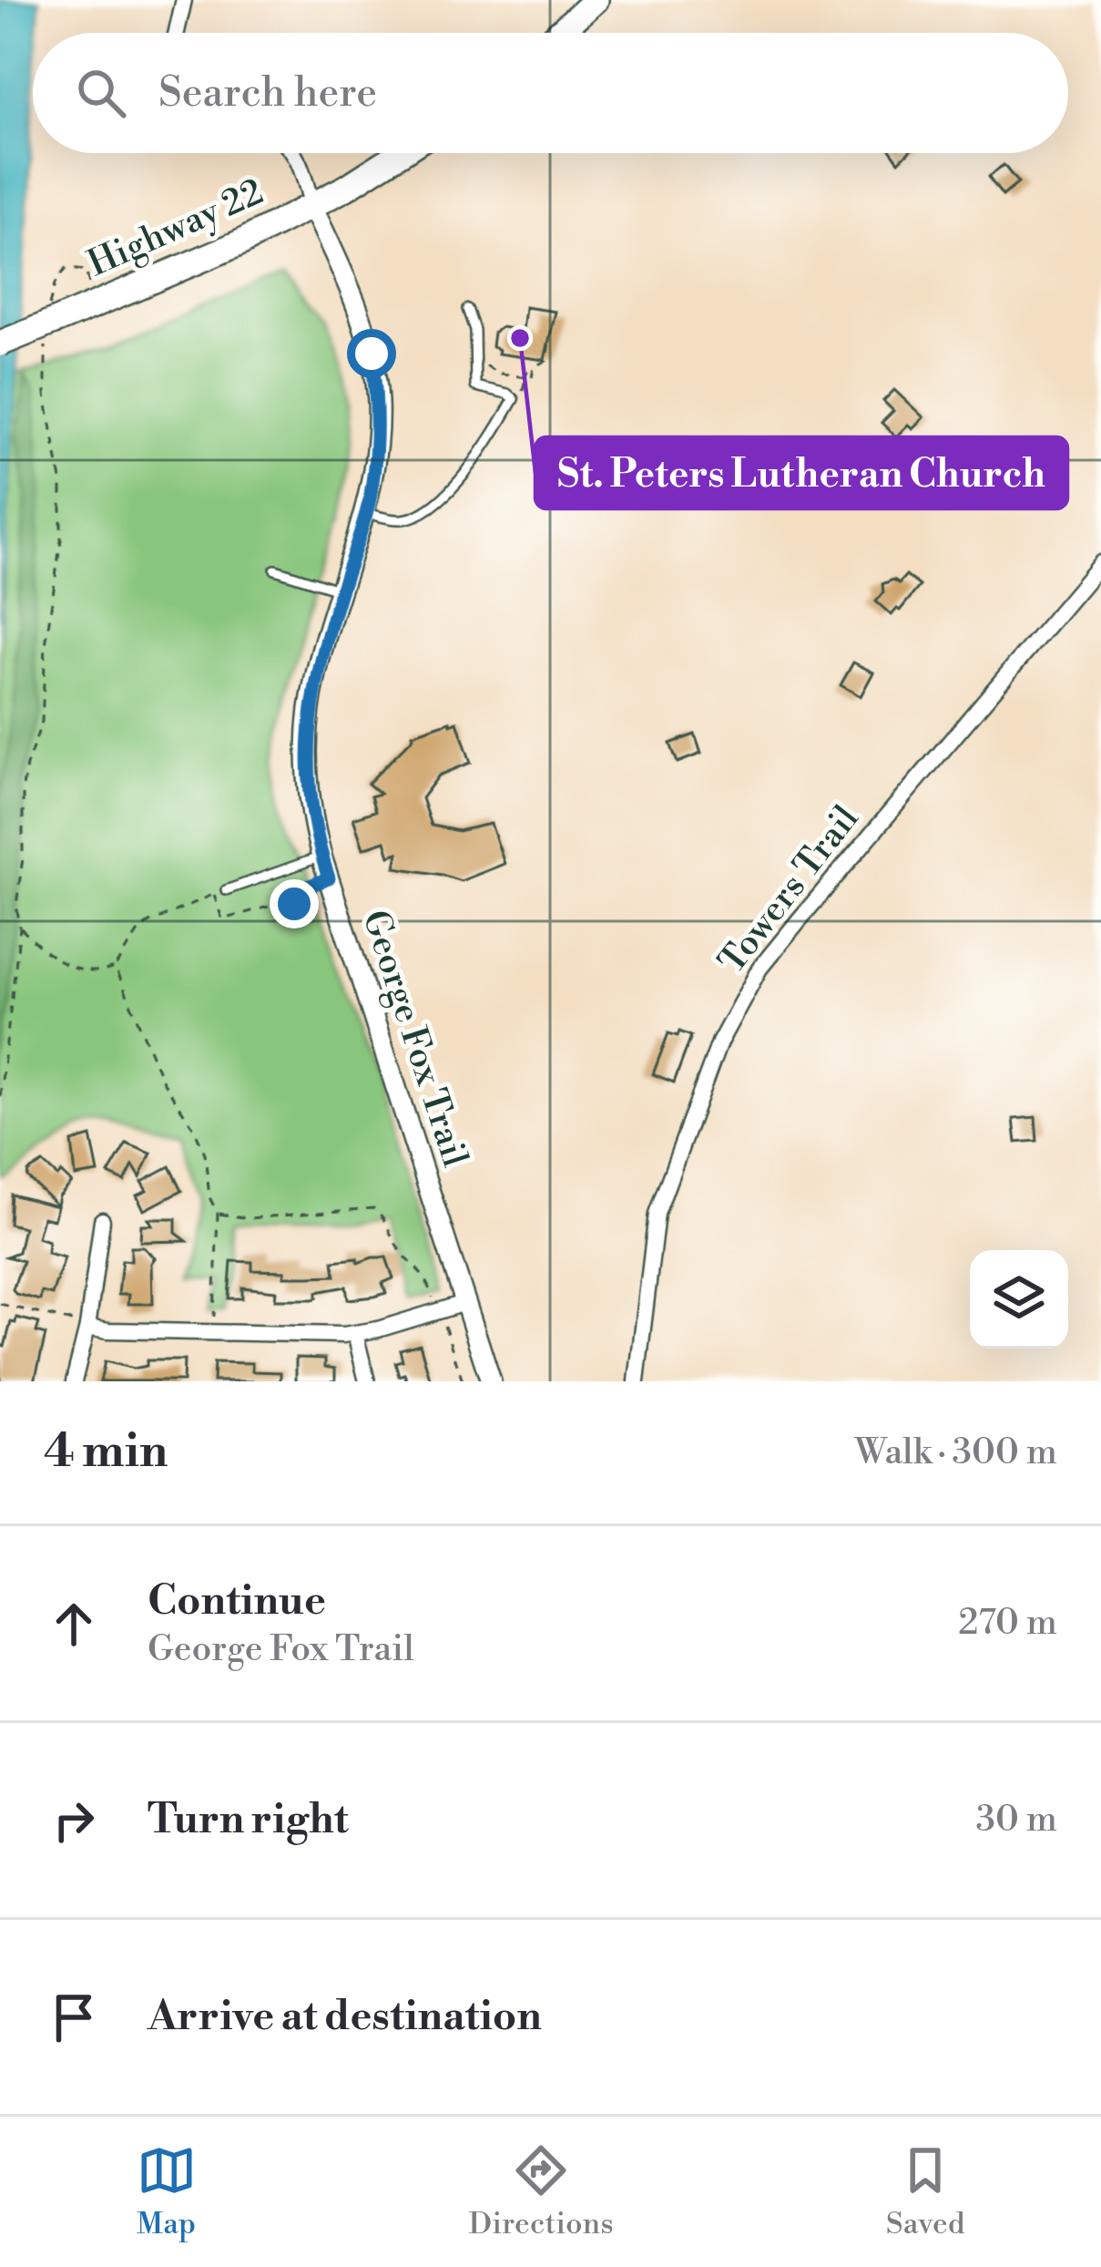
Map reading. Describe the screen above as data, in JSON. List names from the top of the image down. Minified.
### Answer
{"streets":{"main road":["Highway 22"],"street":["Towers Trail","George Fox Trail"]},"crossings":[["Highway 22","George Fox Trail"]],"places":["St. Peters Lutheran Church"],"page":{"search":"Search here","heading":["4 min","Walk · 300 m"],"list":[["Continue","George Fox Trail","270 m"],["Turn right","30 m"],"Arrive at destination"],"nav":["Map","Directions","Saved"]}}
